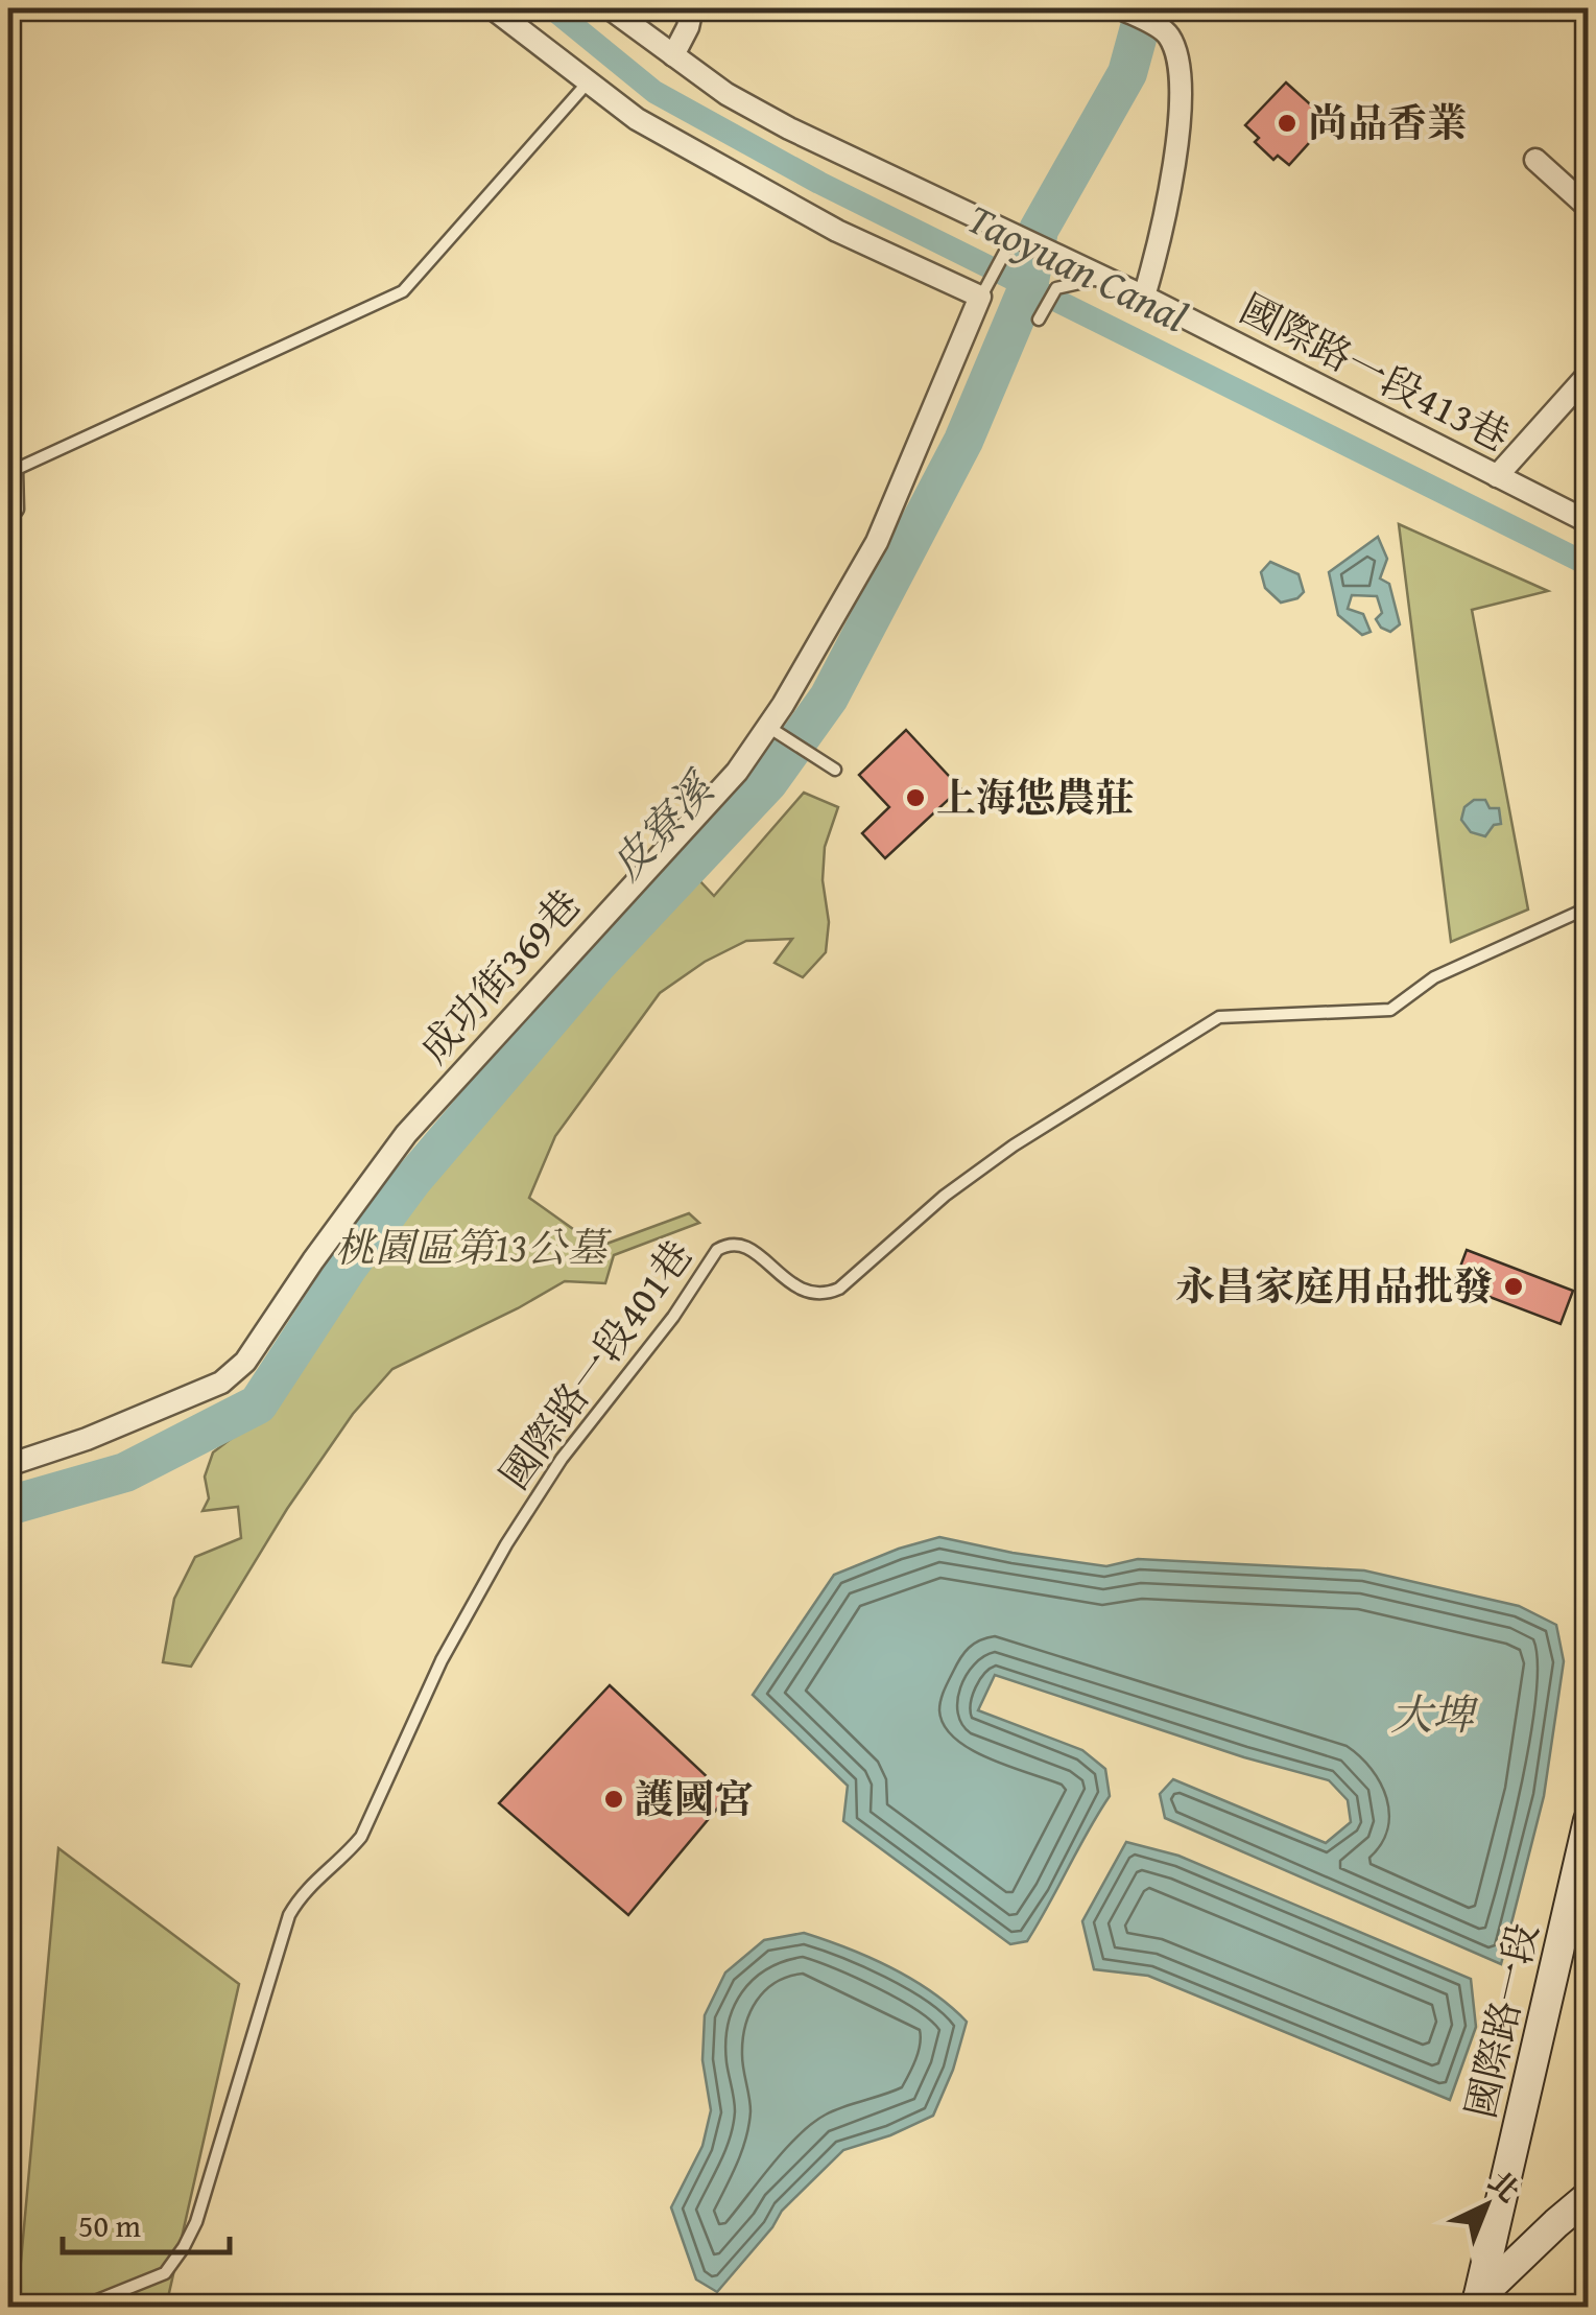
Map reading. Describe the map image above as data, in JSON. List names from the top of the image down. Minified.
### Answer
{"streets":{"street":["國際路一段413巷","成功街369巷","國際路一段"],"lane":["國際路一段401巷"]},"water":["Taoyuan Canal","皮寮溪","大埤"],"parks":["桃園區第13公墓"],"places":["尚品香業","上海怹農莊","永昌家庭用品批發","護國宮"],"scale_bar":"50 m","north":"top right"}
